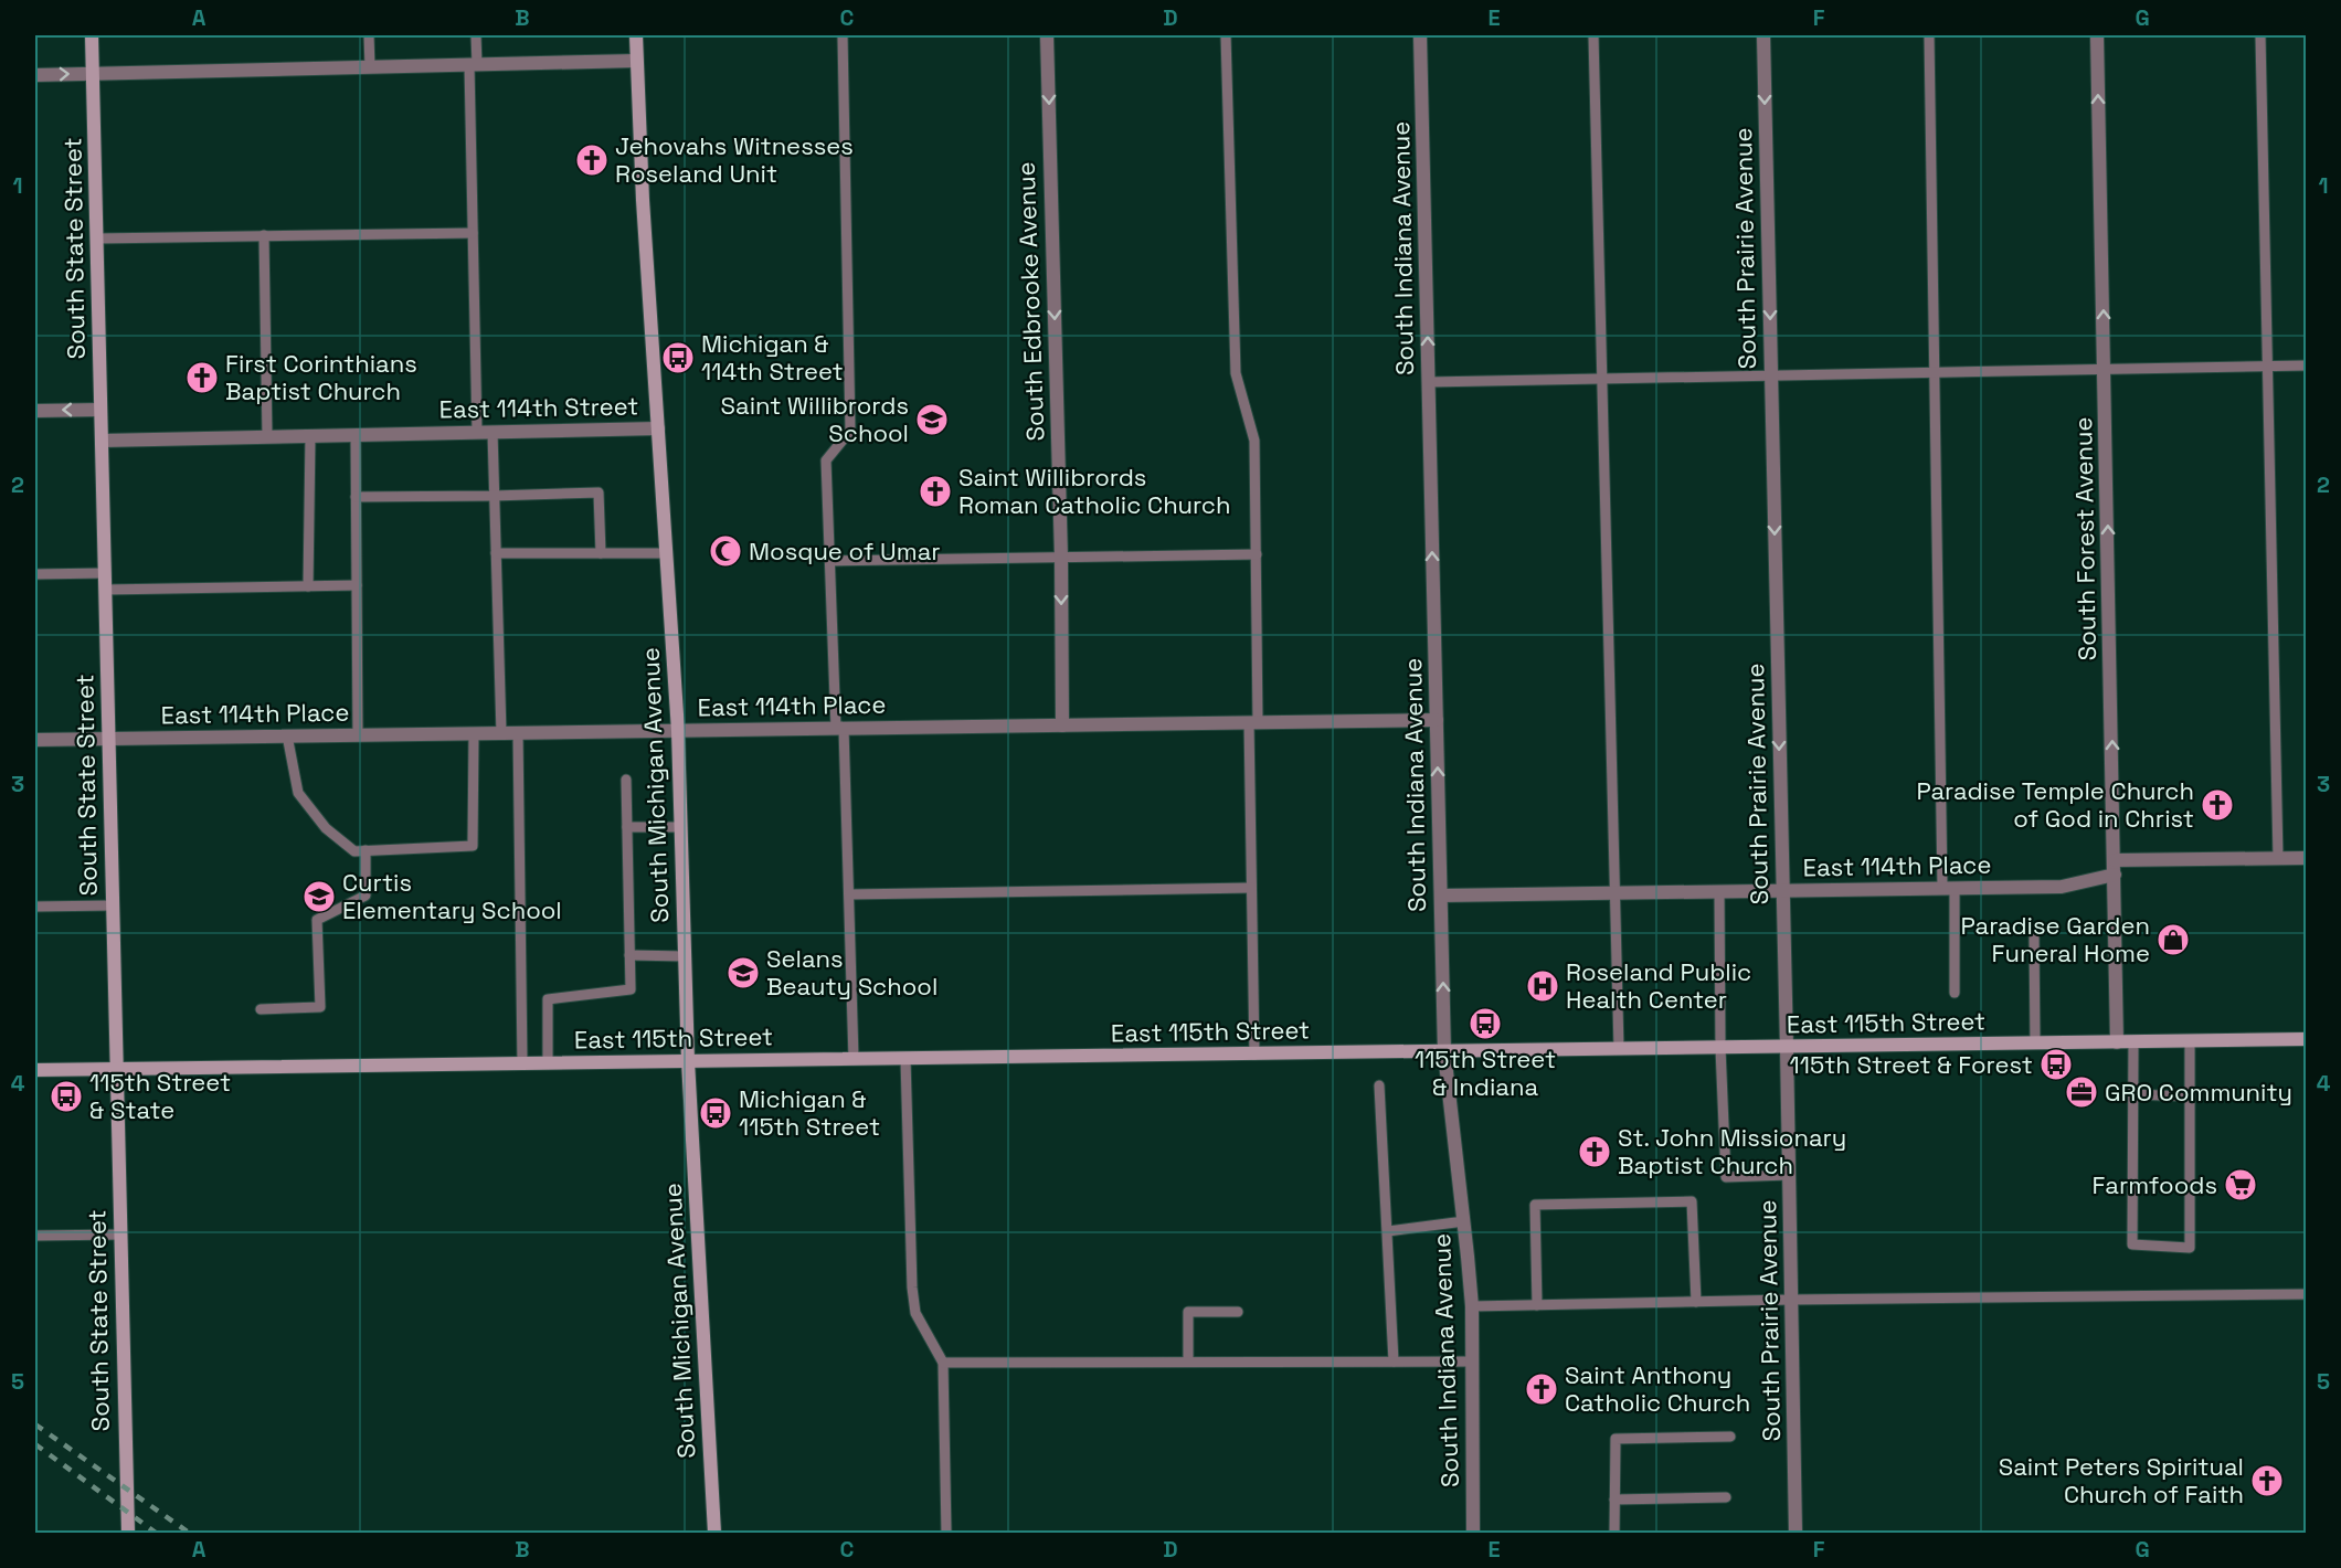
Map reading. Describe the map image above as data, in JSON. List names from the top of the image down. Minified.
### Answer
{"streets":{"street":["South State Street","South Indiana Avenue","South Prairie Avenue","South Edbrooke Avenue","East 114th Street","South Forest Avenue","East 114th Place","South Michigan Avenue","East 115th Street"]},"crossings":[["South State Street","East 114th Street"],["South State Street","East 114th Place"],["South State Street","East 115th Street"],["South Indiana Avenue","East 114th Place"],["South Indiana Avenue","East 115th Street"],["South Prairie Avenue","East 114th Place"],["South Prairie Avenue","East 115th Street"],["South Edbrooke Avenue","East 114th Place"],["East 114th Street","South Michigan Avenue"],["South Forest Avenue","East 114th Place"],["South Forest Avenue","East 115th Street"],["East 114th Place","South Michigan Avenue"],["South Michigan Avenue","East 115th Street"]],"one_way":["South Indiana Avenue","South Prairie Avenue","South Edbrooke Avenue","South Forest Avenue"],"places":{"church":["Jehovahs Witnesses Roseland Unit","First Corinthians Baptist Church","Saint Willibrords Roman Catholic Church","Paradise Temple Church of God in Christ","St. John Missionary Baptist Church","Saint Anthony Catholic Church","Saint Peters Spiritual Church of Faith"],"bus stop":["Michigan & 114th Street","115th Street & Indiana","115th Street & Forest","115th Street & State","Michigan & 115th Street"],"school or university":["Saint Willibrords School","Curtis Elementary School","Selans Beauty School"],"mosque":["Mosque of Umar"],"shop":["Paradise Garden Funeral Home"],"hospital":["Roseland Public Health Center"],"office":["GRO Community"],"supermarket":["Farmfoods"]},"grid":{"columns":["A","B","C","D","E","F","G"],"rows":["1","2","3","4","5"]}}
